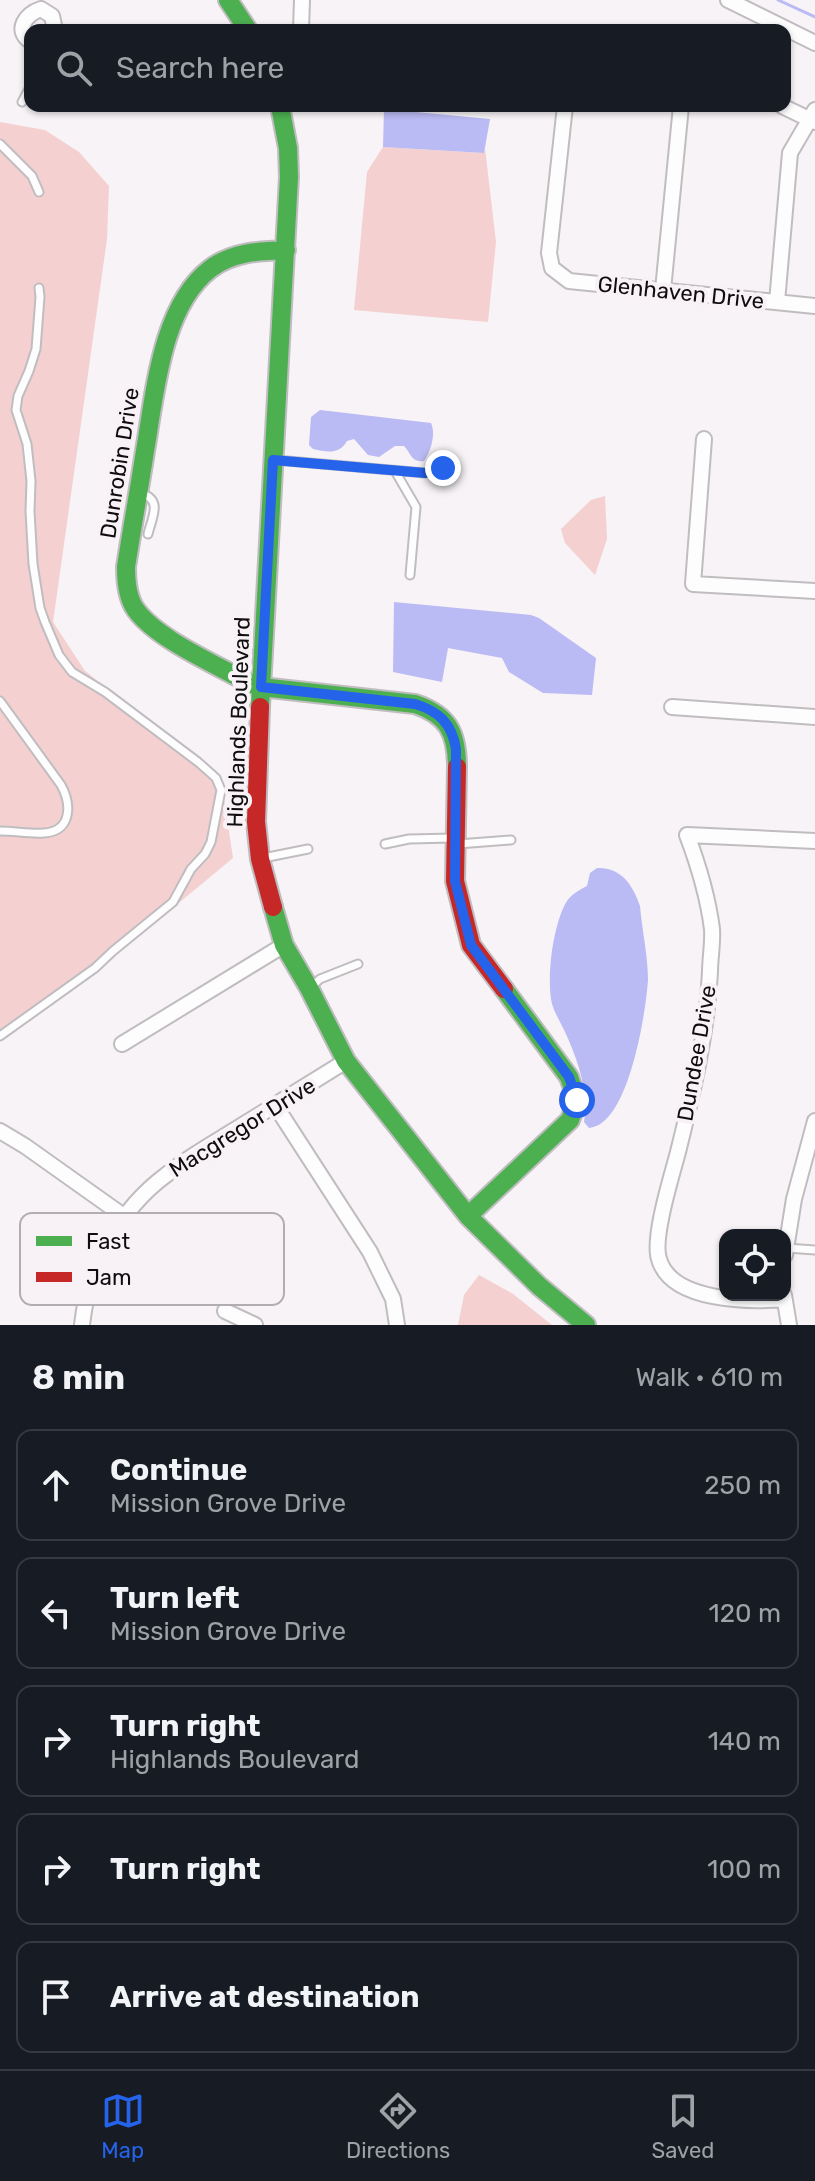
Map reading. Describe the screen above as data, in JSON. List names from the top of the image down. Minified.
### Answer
{"streets":{"street":["Glenhaven Drive","Dunrobin Drive","Highlands Boulevard","Dundee Drive","Macgregor Drive"]},"crossings":[["Dunrobin Drive","Highlands Boulevard"],["Highlands Boulevard","Macgregor Drive"]],"legend":["Fast","Jam"],"page":{"search":"Search here","heading":["8 min","Walk · 610 m"],"list":[["Continue","Mission Grove Drive","250 m"],["Turn left","Mission Grove Drive","120 m"],["Turn right","Highlands Boulevard","140 m"],["Turn right","100 m"],"Arrive at destination"],"nav":["Map","Directions","Saved"]}}
